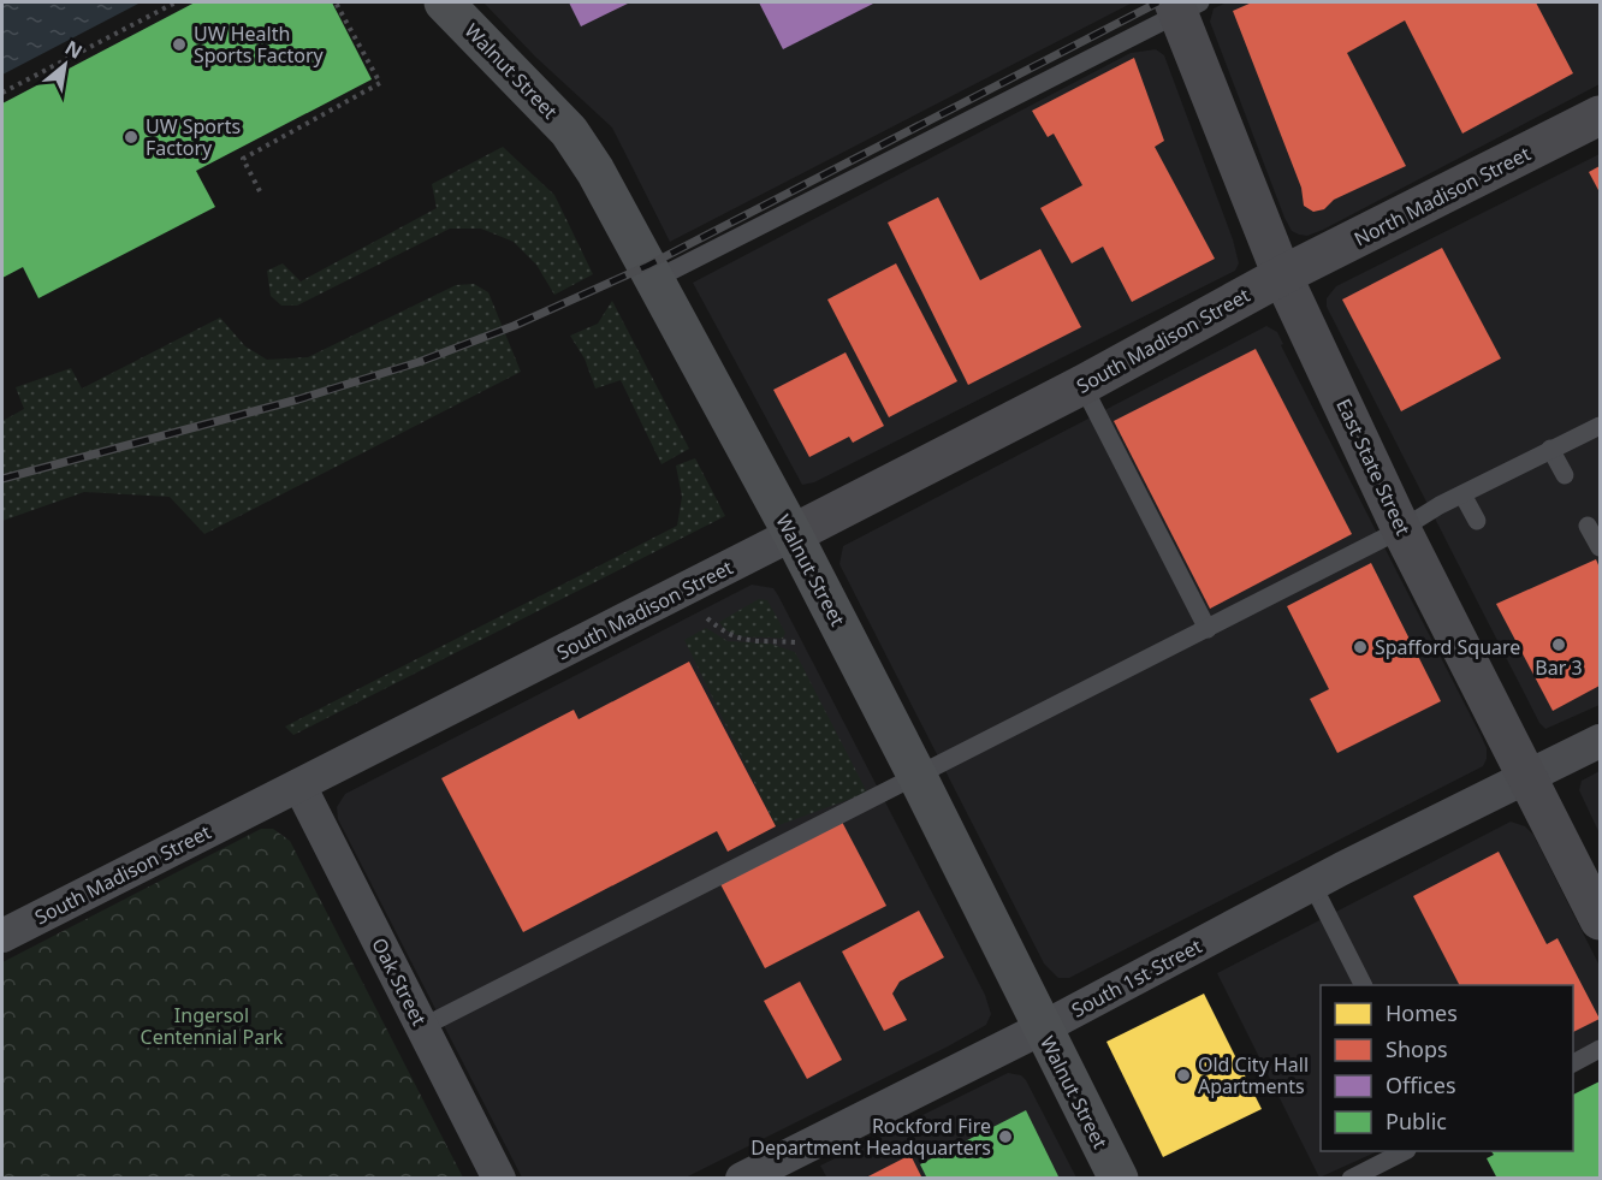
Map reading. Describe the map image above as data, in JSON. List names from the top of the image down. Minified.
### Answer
{"streets":{"main road":["Walnut Street","North Madison Street","South Madison Street","East State Street"],"street":["South 1st Street","Oak Street"]},"crossings":[["Walnut Street","South Madison Street"],["Walnut Street","South 1st Street"],["North Madison Street","South Madison Street"],["North Madison Street","East State Street"],["South Madison Street","East State Street"],["South Madison Street","Oak Street"],["East State Street","South 1st Street"]],"parks":["Ingersol Centennial Park"],"places":["UW Health Sports Factory","UW Sports Factory","Bar 3","Spafford Square","Old City Hall Apartments","Rockford Fire Department Headquarters"],"legend":["Homes","Shops","Offices","Public"],"north":"top right"}
